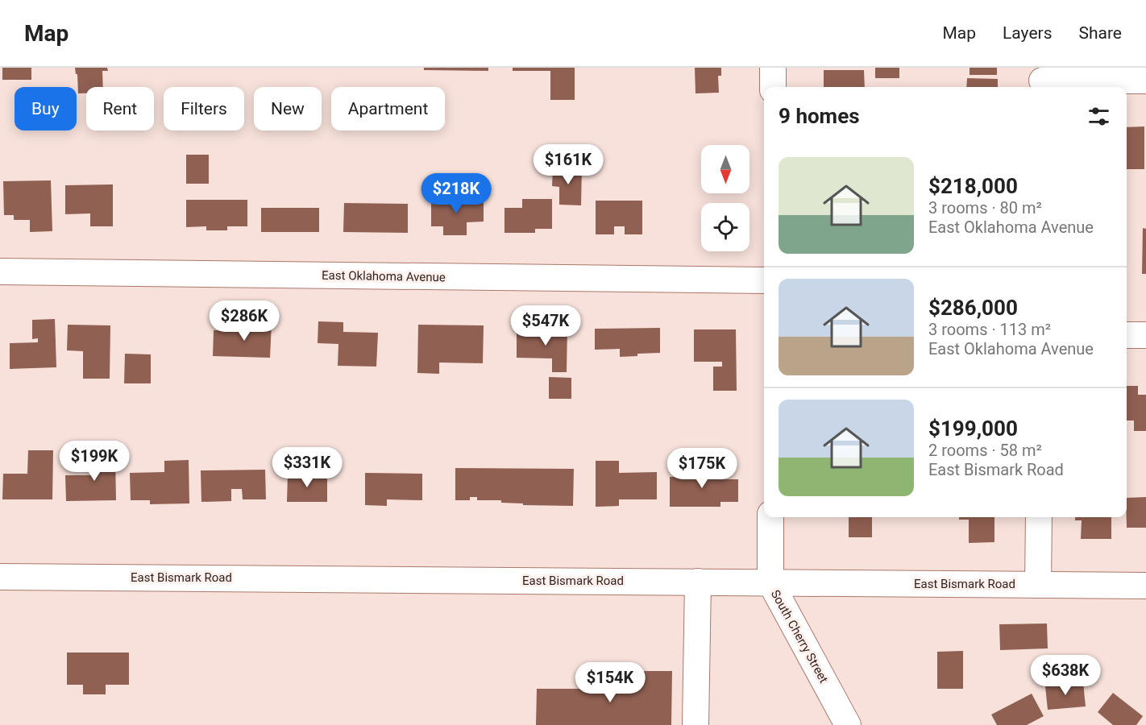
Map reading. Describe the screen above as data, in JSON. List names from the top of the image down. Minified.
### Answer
{"streets":{"street":["East Oklahoma Avenue","East Bismark Road","South Cherry Street"]},"crossings":[["East Bismark Road","South Cherry Street"]],"north":"bottom","page":{"header":"Map","nav":["Map","Layers","Share"],"chip":["Buy","Rent","Filters","New","Apartment"],"heading":"9 homes","price":["$161K","$218K","$286K","$547K","$199K","$331K","$175K","$638K","$154K"],"list":[{"name":"$218,000","note":"3 rooms · 80 m² · East Oklahoma Avenue"},{"name":"$286,000","note":"3 rooms · 113 m² · East Oklahoma Avenue"},{"name":"$199,000","note":"2 rooms · 58 m² · East Bismark Road"}]}}
